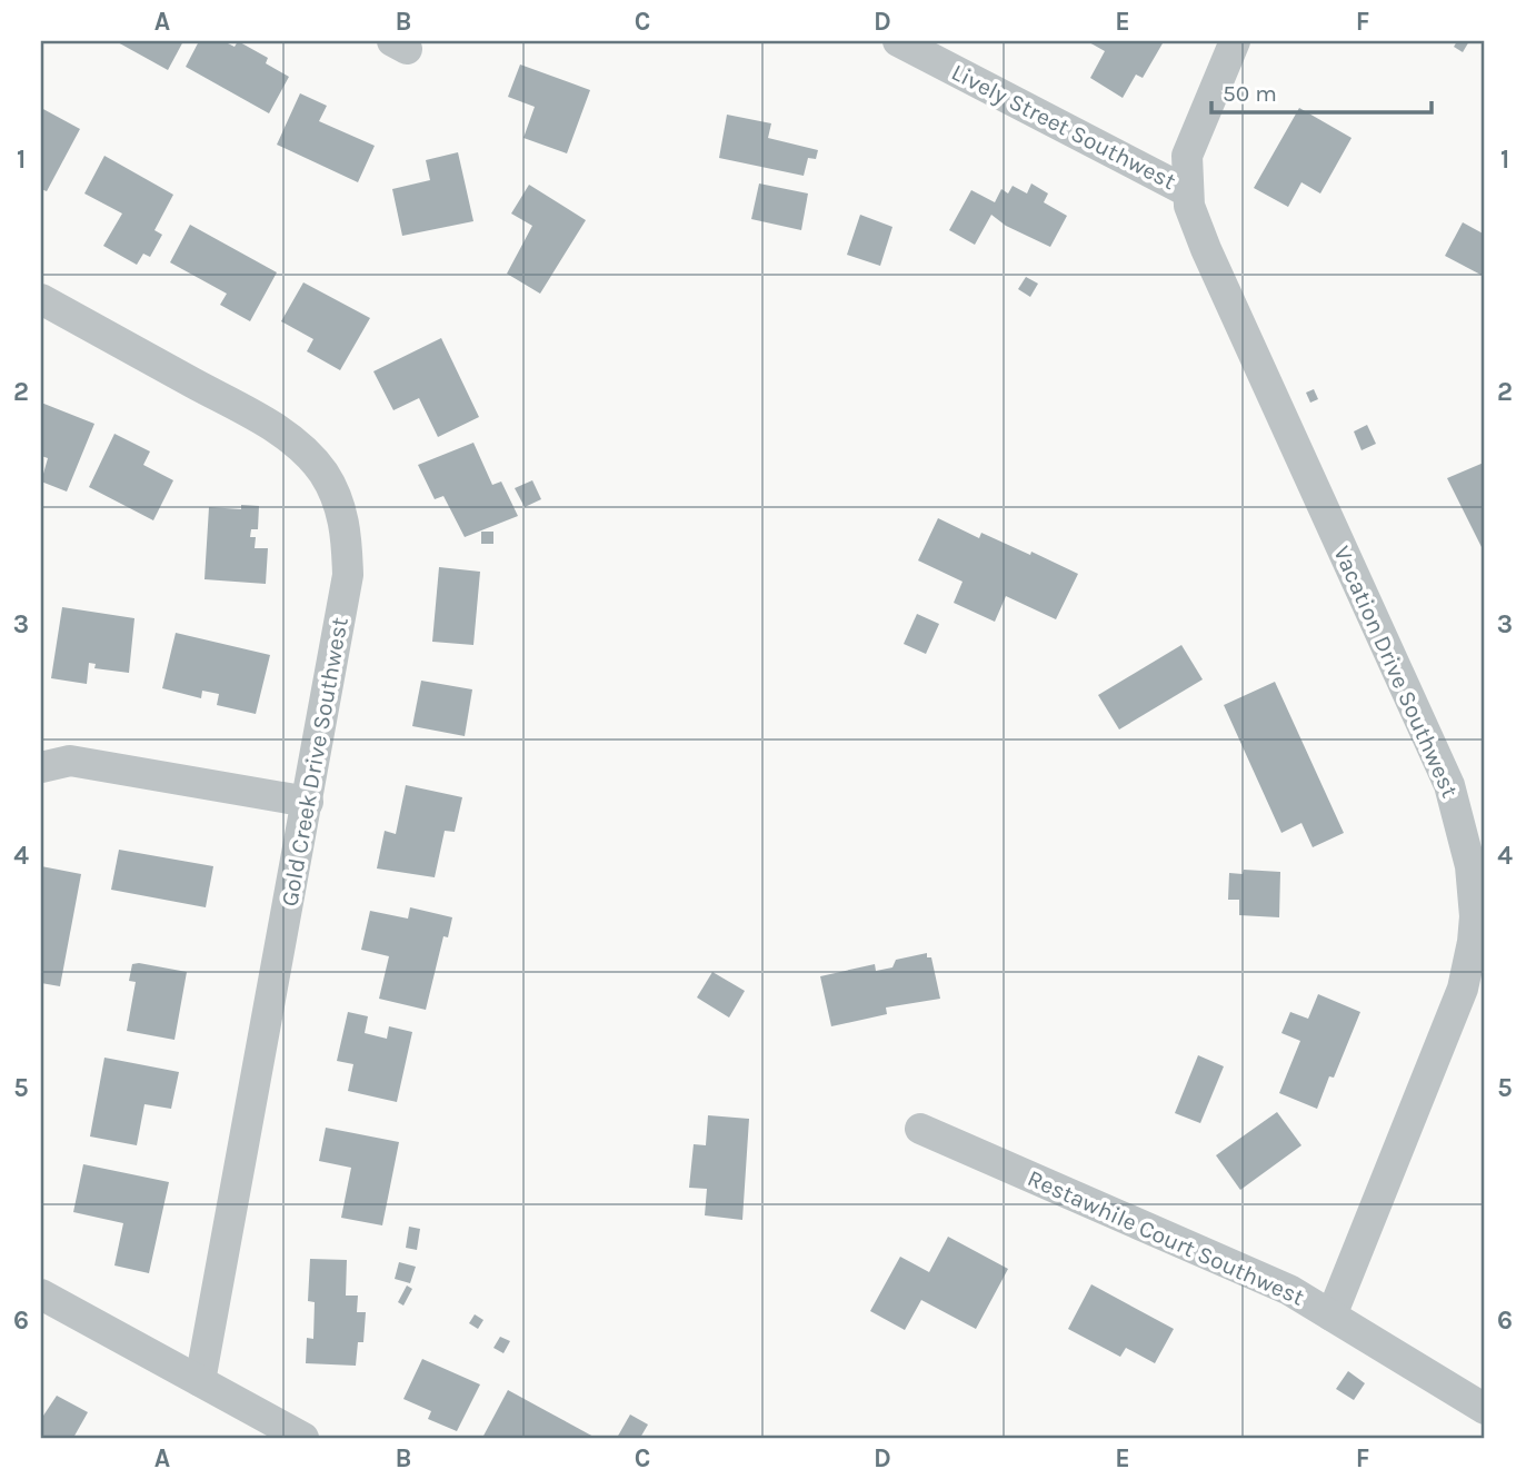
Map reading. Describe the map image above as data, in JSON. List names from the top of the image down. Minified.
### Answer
{"streets":{"street":["Lively Street Southwest","Vacation Drive Southwest","Gold Creek Drive Southwest","Restawhile Court Southwest"]},"crossings":[["Lively Street Southwest","Vacation Drive Southwest"],["Vacation Drive Southwest","Restawhile Court Southwest"]],"scale_bar":"50 m","grid":{"columns":["A","B","C","D","E","F"],"rows":["1","2","3","4","5","6"]}}
